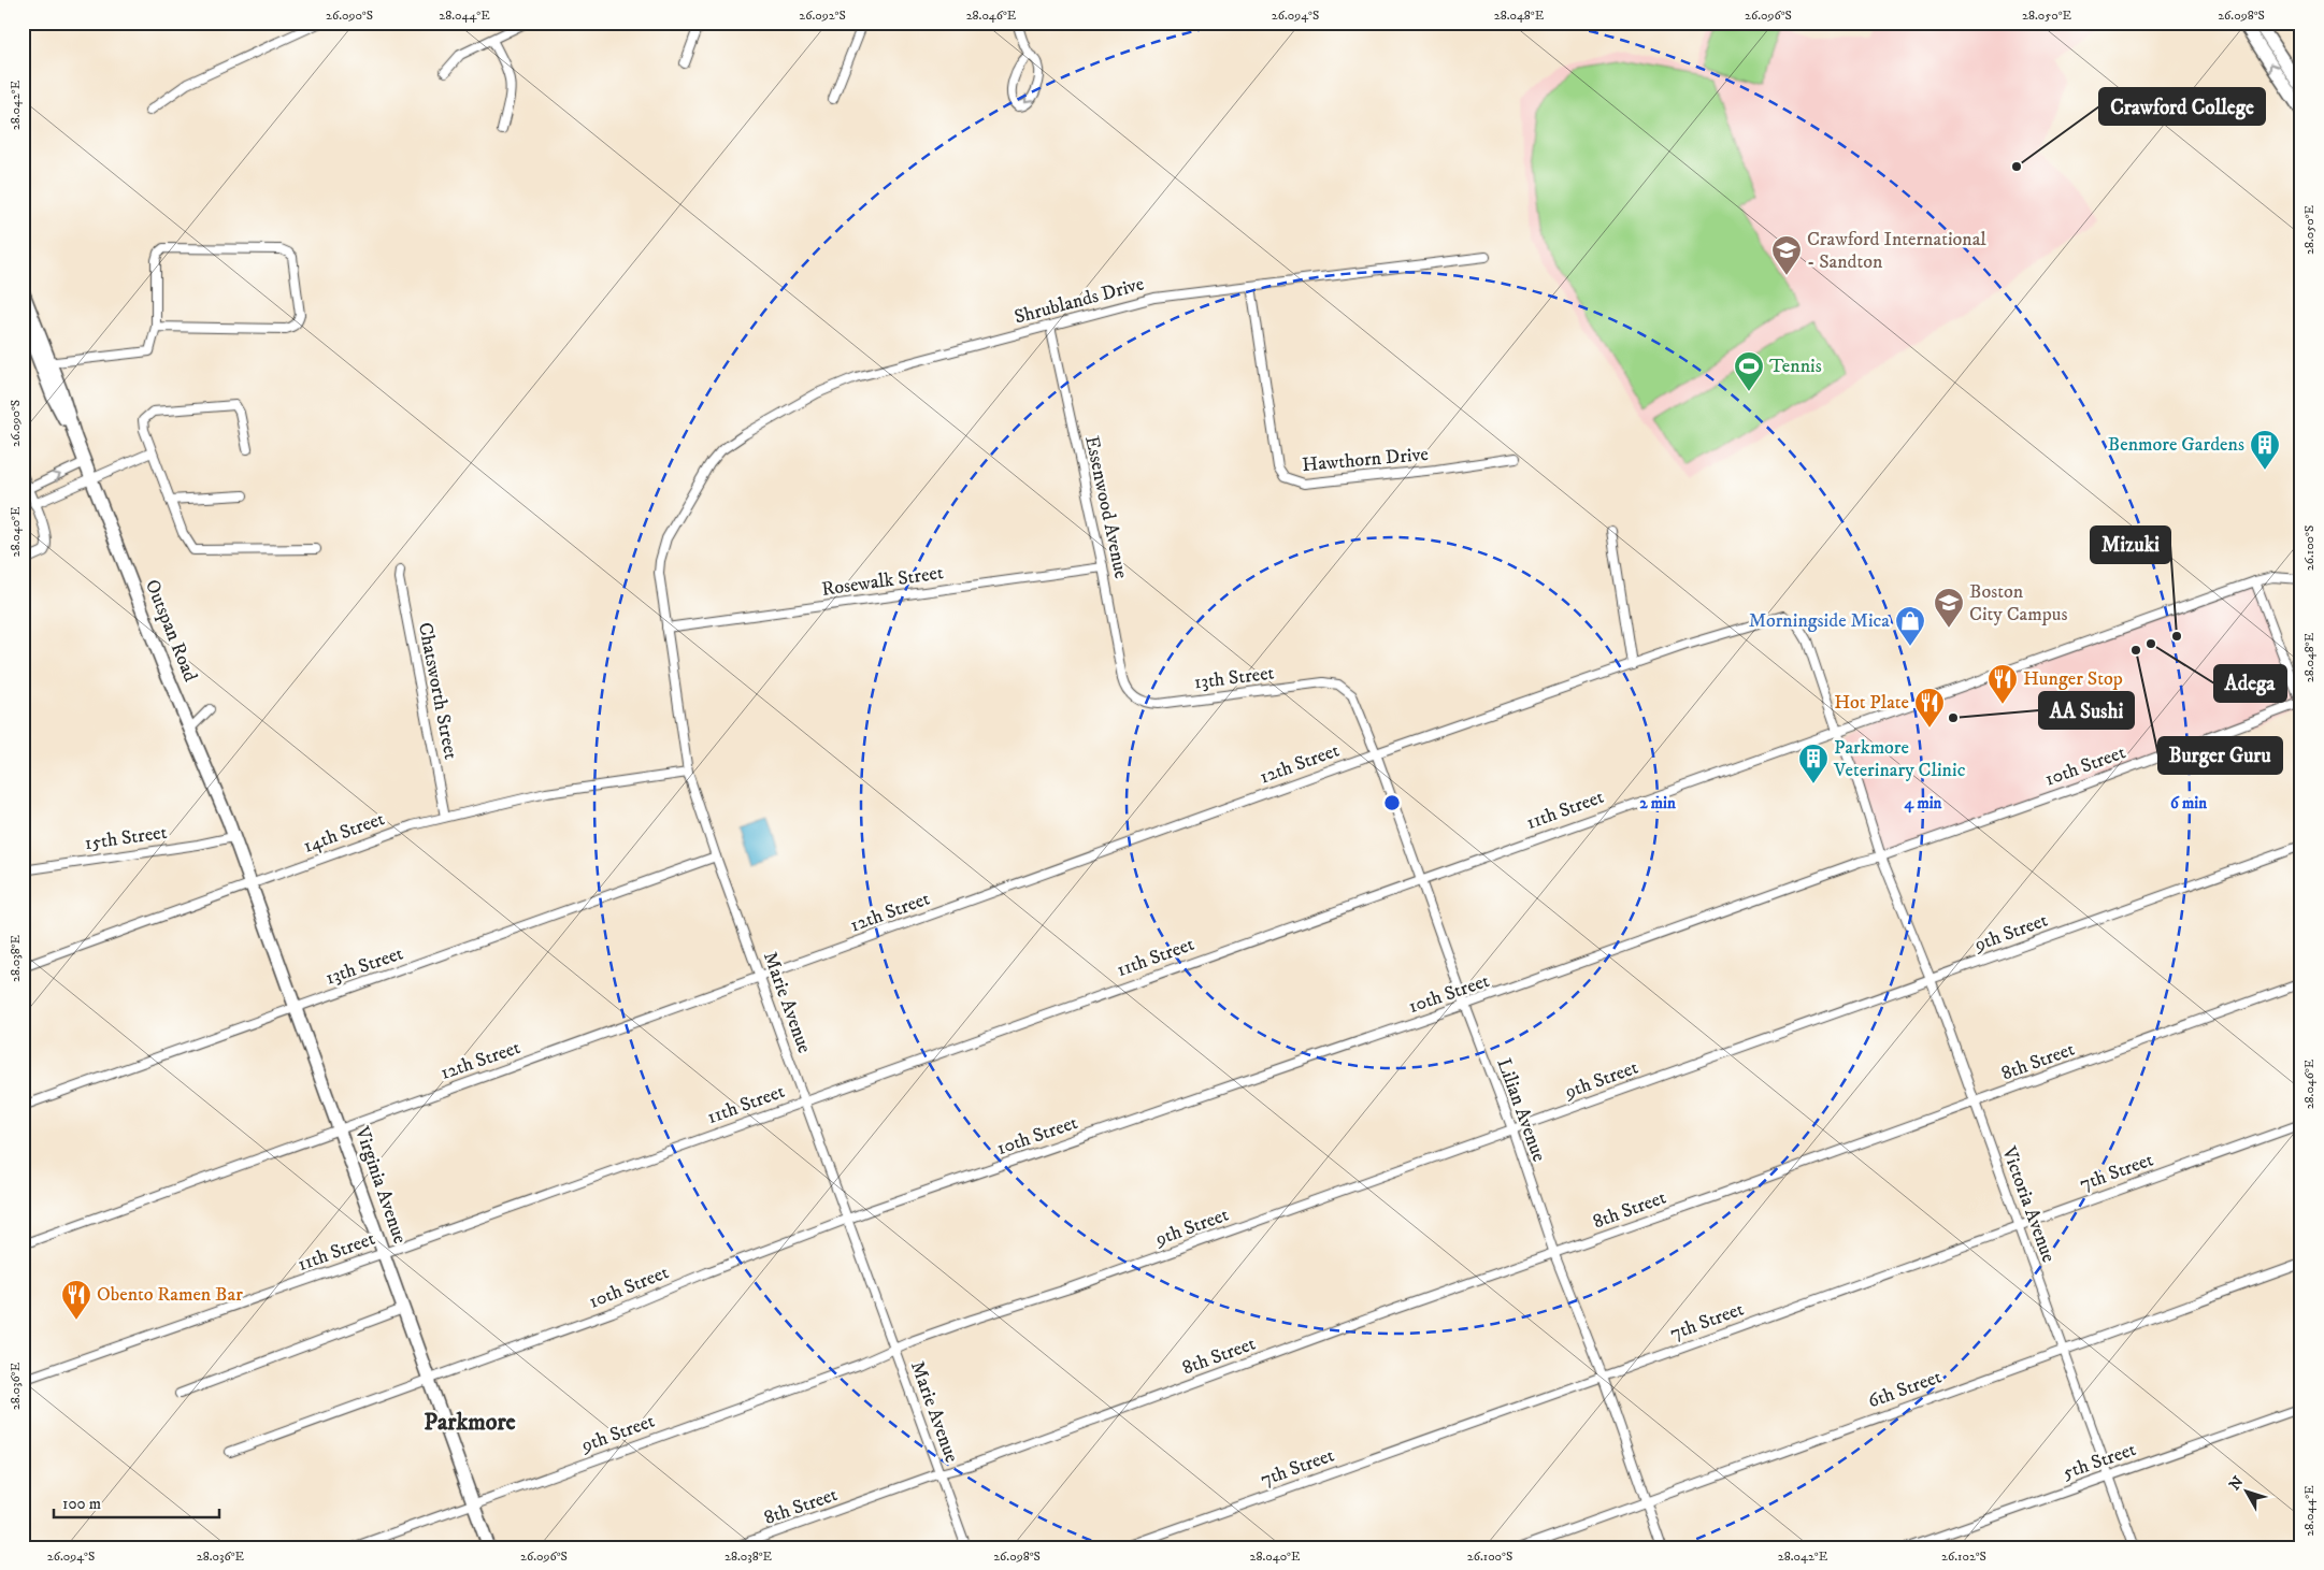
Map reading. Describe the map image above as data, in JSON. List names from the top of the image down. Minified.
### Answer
{"streets":{"street":["Shrublands Drive","Hawthorn Drive","Essenwood Avenue","Rosewalk Street","Outspan Road","13th Street","Chatsworth Street","12th Street","10th Street","11th Street","14th Street","15th Street","9th Street","Marie Avenue","8th Street","Lilian Avenue","7th Street","Virginia Avenue","Victoria Avenue","6th Street","5th Street"]},"crossings":[["Shrublands Drive","Hawthorn Drive"],["Shrublands Drive","Essenwood Avenue"],["Shrublands Drive","Marie Avenue"],["Essenwood Avenue","Rosewalk Street"],["Essenwood Avenue","13th Street"],["Rosewalk Street","Marie Avenue"],["Outspan Road","15th Street"],["Outspan Road","Virginia Avenue"],["13th Street","Marie Avenue"],["13th Street","Lilian Avenue"],["13th Street","Virginia Avenue"],["Chatsworth Street","14th Street"],["12th Street","11th Street"],["12th Street","Marie Avenue"],["12th Street","Lilian Avenue"],["12th Street","Virginia Avenue"],["10th Street","Marie Avenue"],["10th Street","Lilian Avenue"],["10th Street","Virginia Avenue"],["10th Street","Victoria Avenue"],["11th Street","Marie Avenue"],["11th Street","Lilian Avenue"],["11th Street","Virginia Avenue"],["14th Street","Marie Avenue"],["14th Street","Virginia Avenue"],["15th Street","Virginia Avenue"],["9th Street","Marie Avenue"],["9th Street","Lilian Avenue"],["9th Street","Virginia Avenue"],["9th Street","Victoria Avenue"],["Marie Avenue","8th Street"],["8th Street","Lilian Avenue"],["8th Street","Victoria Avenue"],["Lilian Avenue","7th Street"],["Lilian Avenue","6th Street"],["7th Street","Victoria Avenue"],["Victoria Avenue","6th Street"],["Victoria Avenue","5th Street"]],"districts":["Parkmore"],"places":{"other":["Crawford College","Mizuki","Adega","Burger Guru","AA Sushi"],"school or university":["Crawford International - Sandton","Boston City Campus"],"sports":["Tennis"],"building":["Benmore Gardens","Parkmore Veterinary Clinic"],"shop":["Morningside Mica"],"restaurant":["Hunger Stop","Hot Plate","Obento Ramen Bar"]},"scale_bar":"100 m","north":"top left","coordinates":["26.090°S","28.044°E","26.092°S","28.046°E","26.094°S","28.048°E","26.096°S","28.050°E","26.098°S","28.042°E","28.040°E","26.100°S","28.038°E","28.036°E","26.102°S"],"rings":["2 min","4 min","6 min"]}
